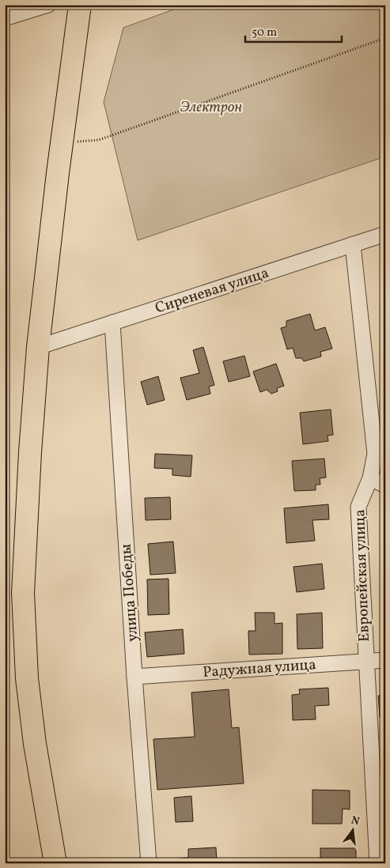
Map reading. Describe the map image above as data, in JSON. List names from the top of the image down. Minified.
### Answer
{"streets":{"street":["Сиреневая улица","Европейская улица","улица Победы","Радужная улица"]},"crossings":[["Сиреневая улица","Европейская улица"],["Сиреневая улица","улица Победы"],["Европейская улица","Радужная улица"],["улица Победы","Радужная улица"]],"parks":["Электрон"],"scale_bar":"50 m","north":"top"}
